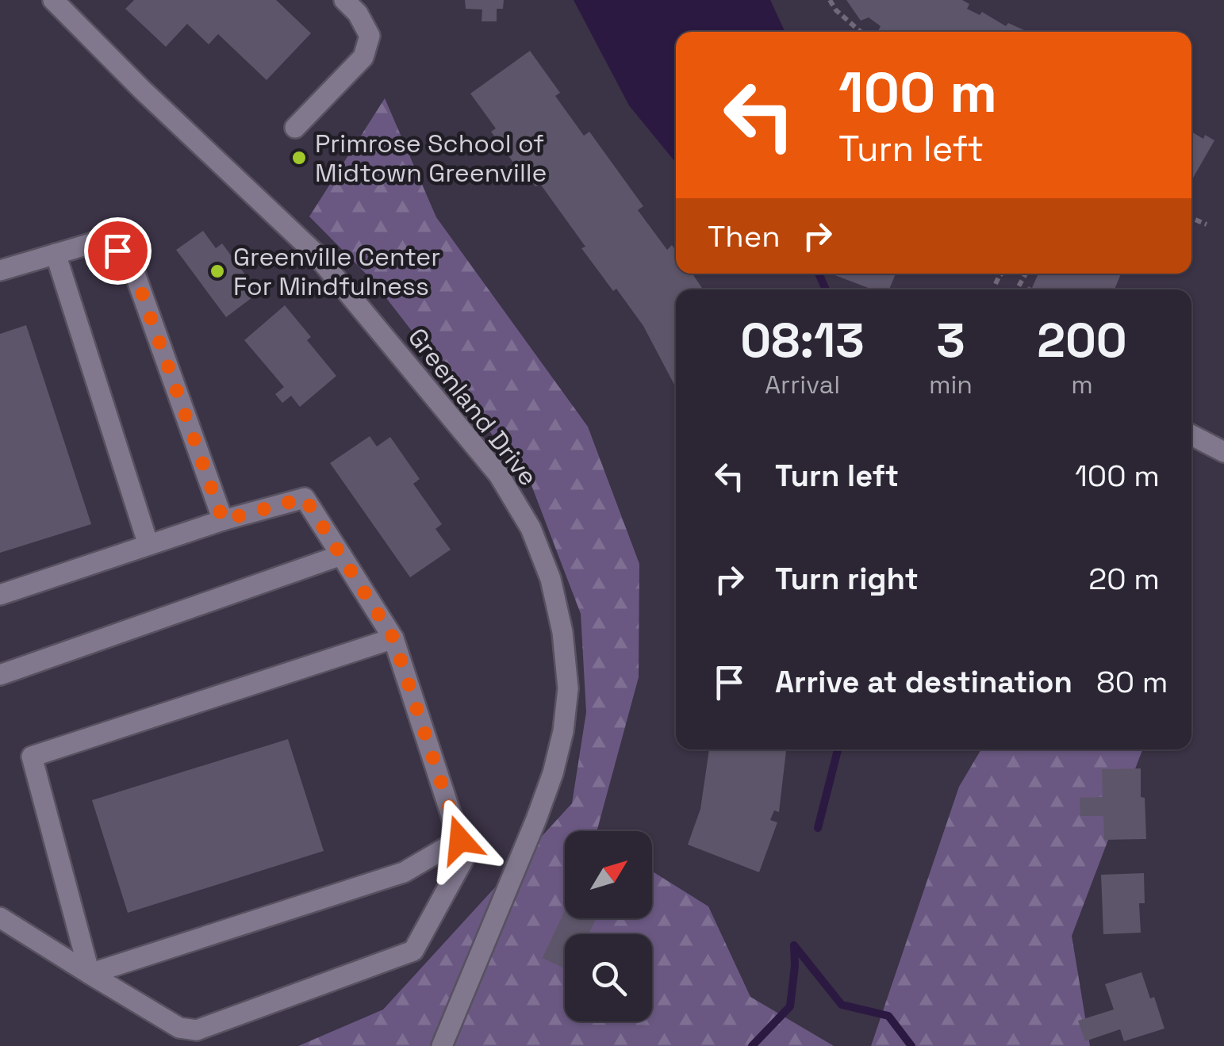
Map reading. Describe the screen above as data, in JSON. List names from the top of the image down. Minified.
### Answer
{"streets":{"street":["Greenland Drive"]},"places":["Primrose School of Midtown Greenville","Greenville Center For Mindfulness"],"north":"top right","page":{"turn":["100 m","Turn left"],"then":"Then","eta":["08:13","Arrival","3","min","200","m"],"list":[{"name":"Turn left","value":"100 m"},{"name":"Turn right","value":"20 m"},{"name":"Arrive at destination","value":"80 m"}]}}
